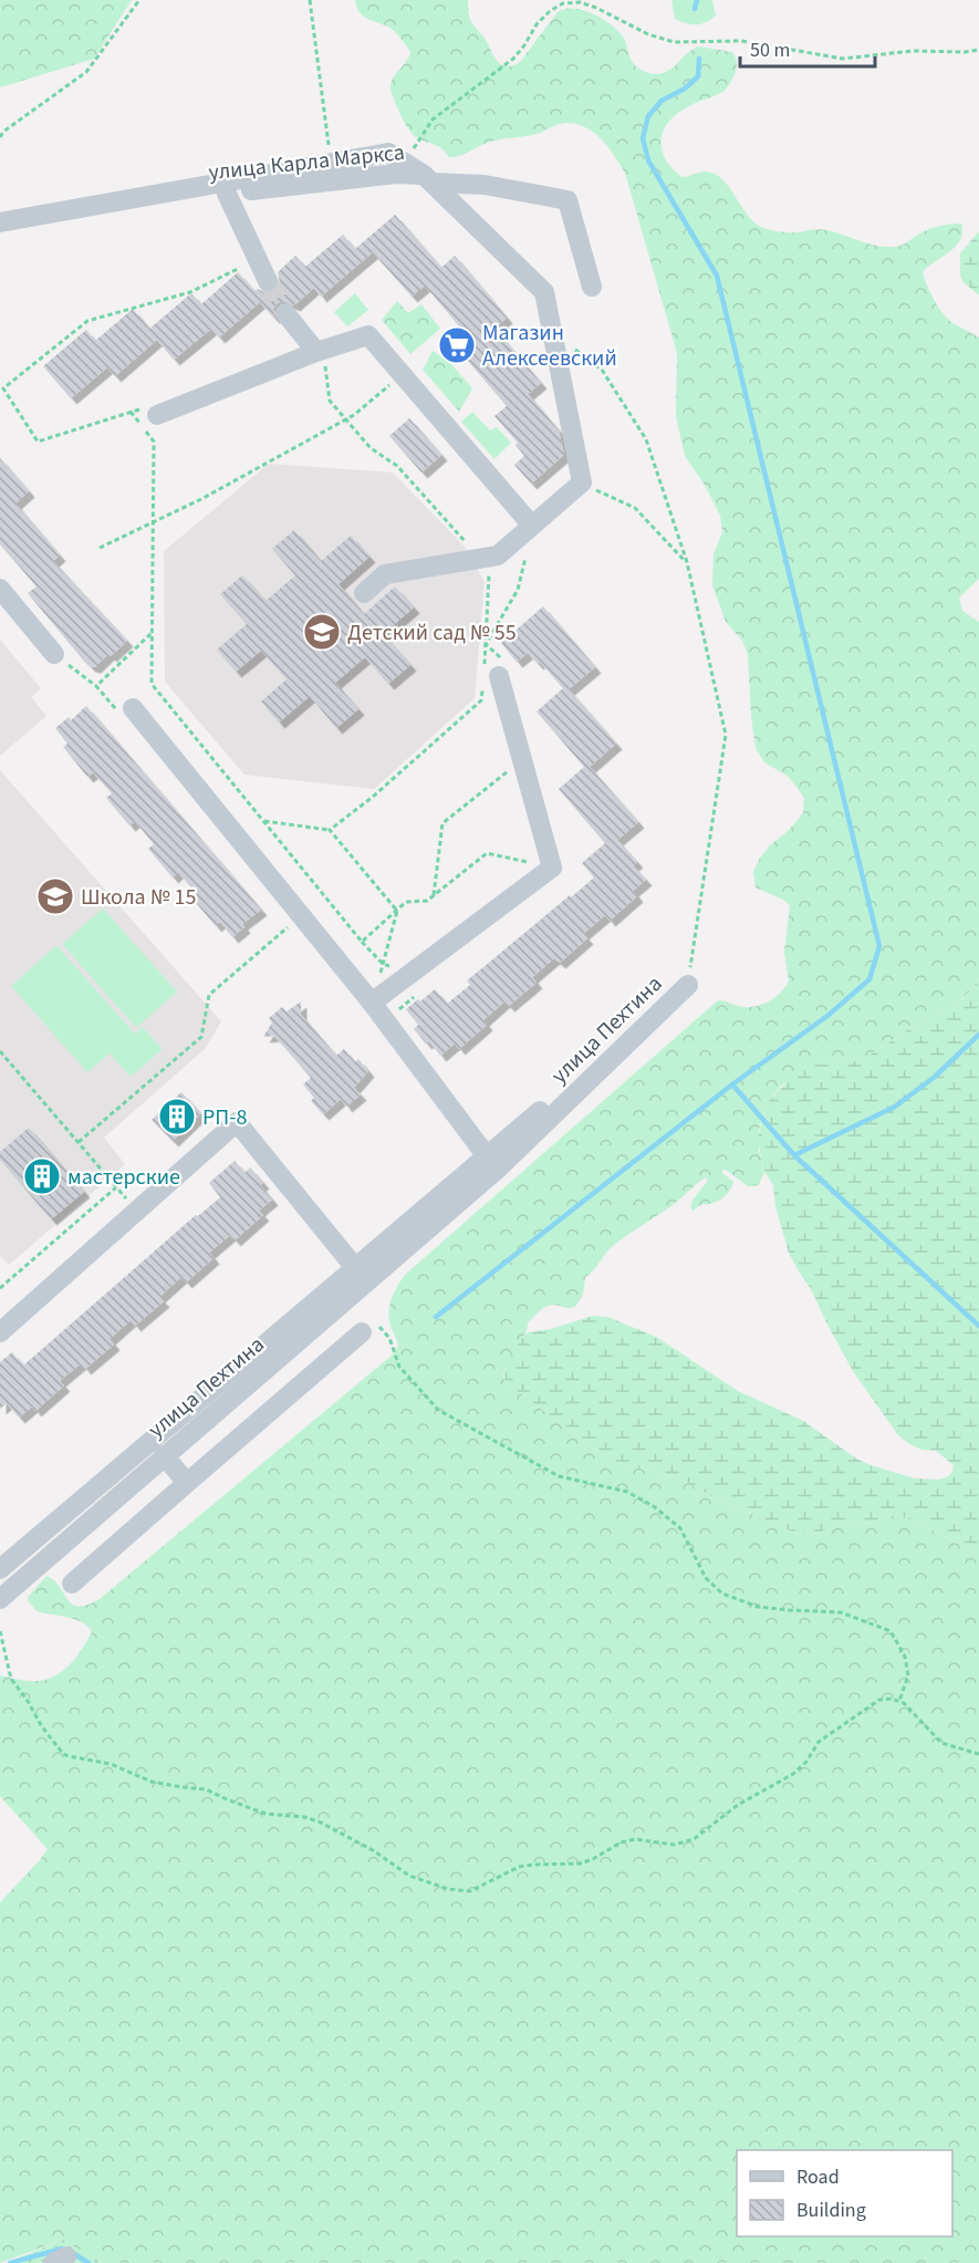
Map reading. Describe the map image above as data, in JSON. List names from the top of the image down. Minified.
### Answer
{"streets":{"street":["улица Карла Маркса","улица Пехтина"]},"places":{"supermarket":["Магазин Алексеевский"],"school or university":["Детский сад № 55","Школа № 15"],"building":["РП-8","мастерские"]},"legend":["Road","Building"],"scale_bar":"50 m"}
